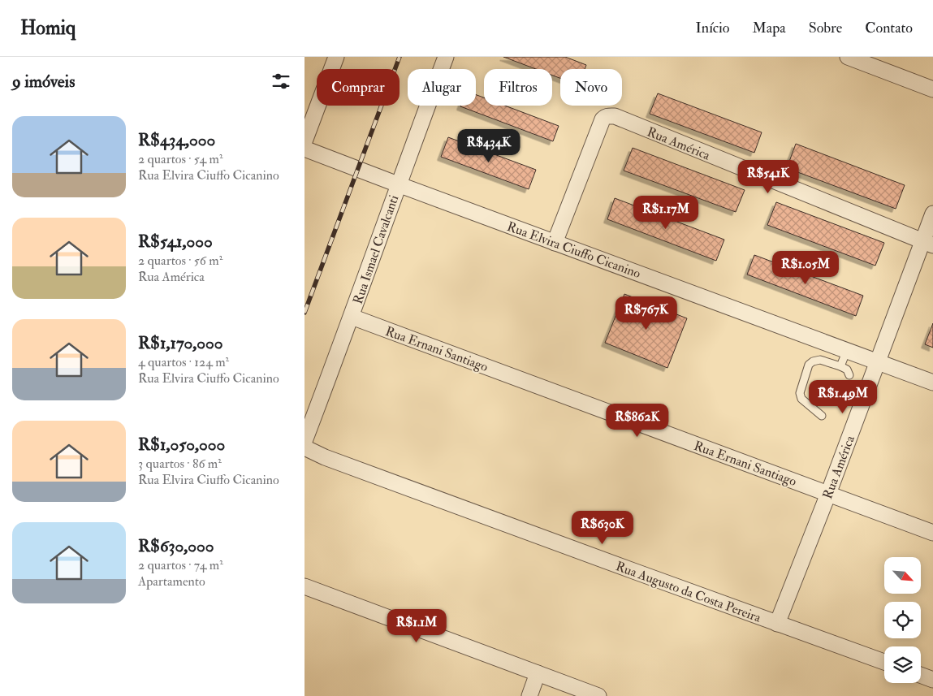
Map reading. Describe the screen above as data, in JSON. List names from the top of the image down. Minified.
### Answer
{"streets":{"street":["Rua América","Rua Ismael Cavalcanti","Rua Elvira Ciuffo Cicanino","Rua Ernani Santiago","Rua Augusto da Costa Pereira"]},"crossings":[["Rua América","Rua Elvira Ciuffo Cicanino"],["Rua América","Rua Ernani Santiago"],["Rua América","Rua Augusto da Costa Pereira"],["Rua Ismael Cavalcanti","Rua Elvira Ciuffo Cicanino"],["Rua Ismael Cavalcanti","Rua Ernani Santiago"]],"north":"bottom right","page":{"header":"Homiq","nav":["Início","Mapa","Sobre","Contato"],"heading":"9 imóveis","chip":["Comprar","Alugar","Filtros","Novo"],"list":[{"name":"R$434,000","note":"2 quartos · 54 m² · Rua Elvira Ciuffo Cicanino"},{"name":"R$541,000","note":"2 quartos · 56 m² · Rua América"},{"name":"R$1,170,000","note":"4 quartos · 124 m² · Rua Elvira Ciuffo Cicanino"},{"name":"R$1,050,000","note":"3 quartos · 86 m² · Rua Elvira Ciuffo Cicanino"},{"name":"R$630,000","note":"2 quartos · 74 m² · Apartamento"}],"price":["R$434K","R$541K","R$1.17M","R$1.05M","R$767K","R$1.49M","R$862K","R$630K","R$1.1M"]}}
